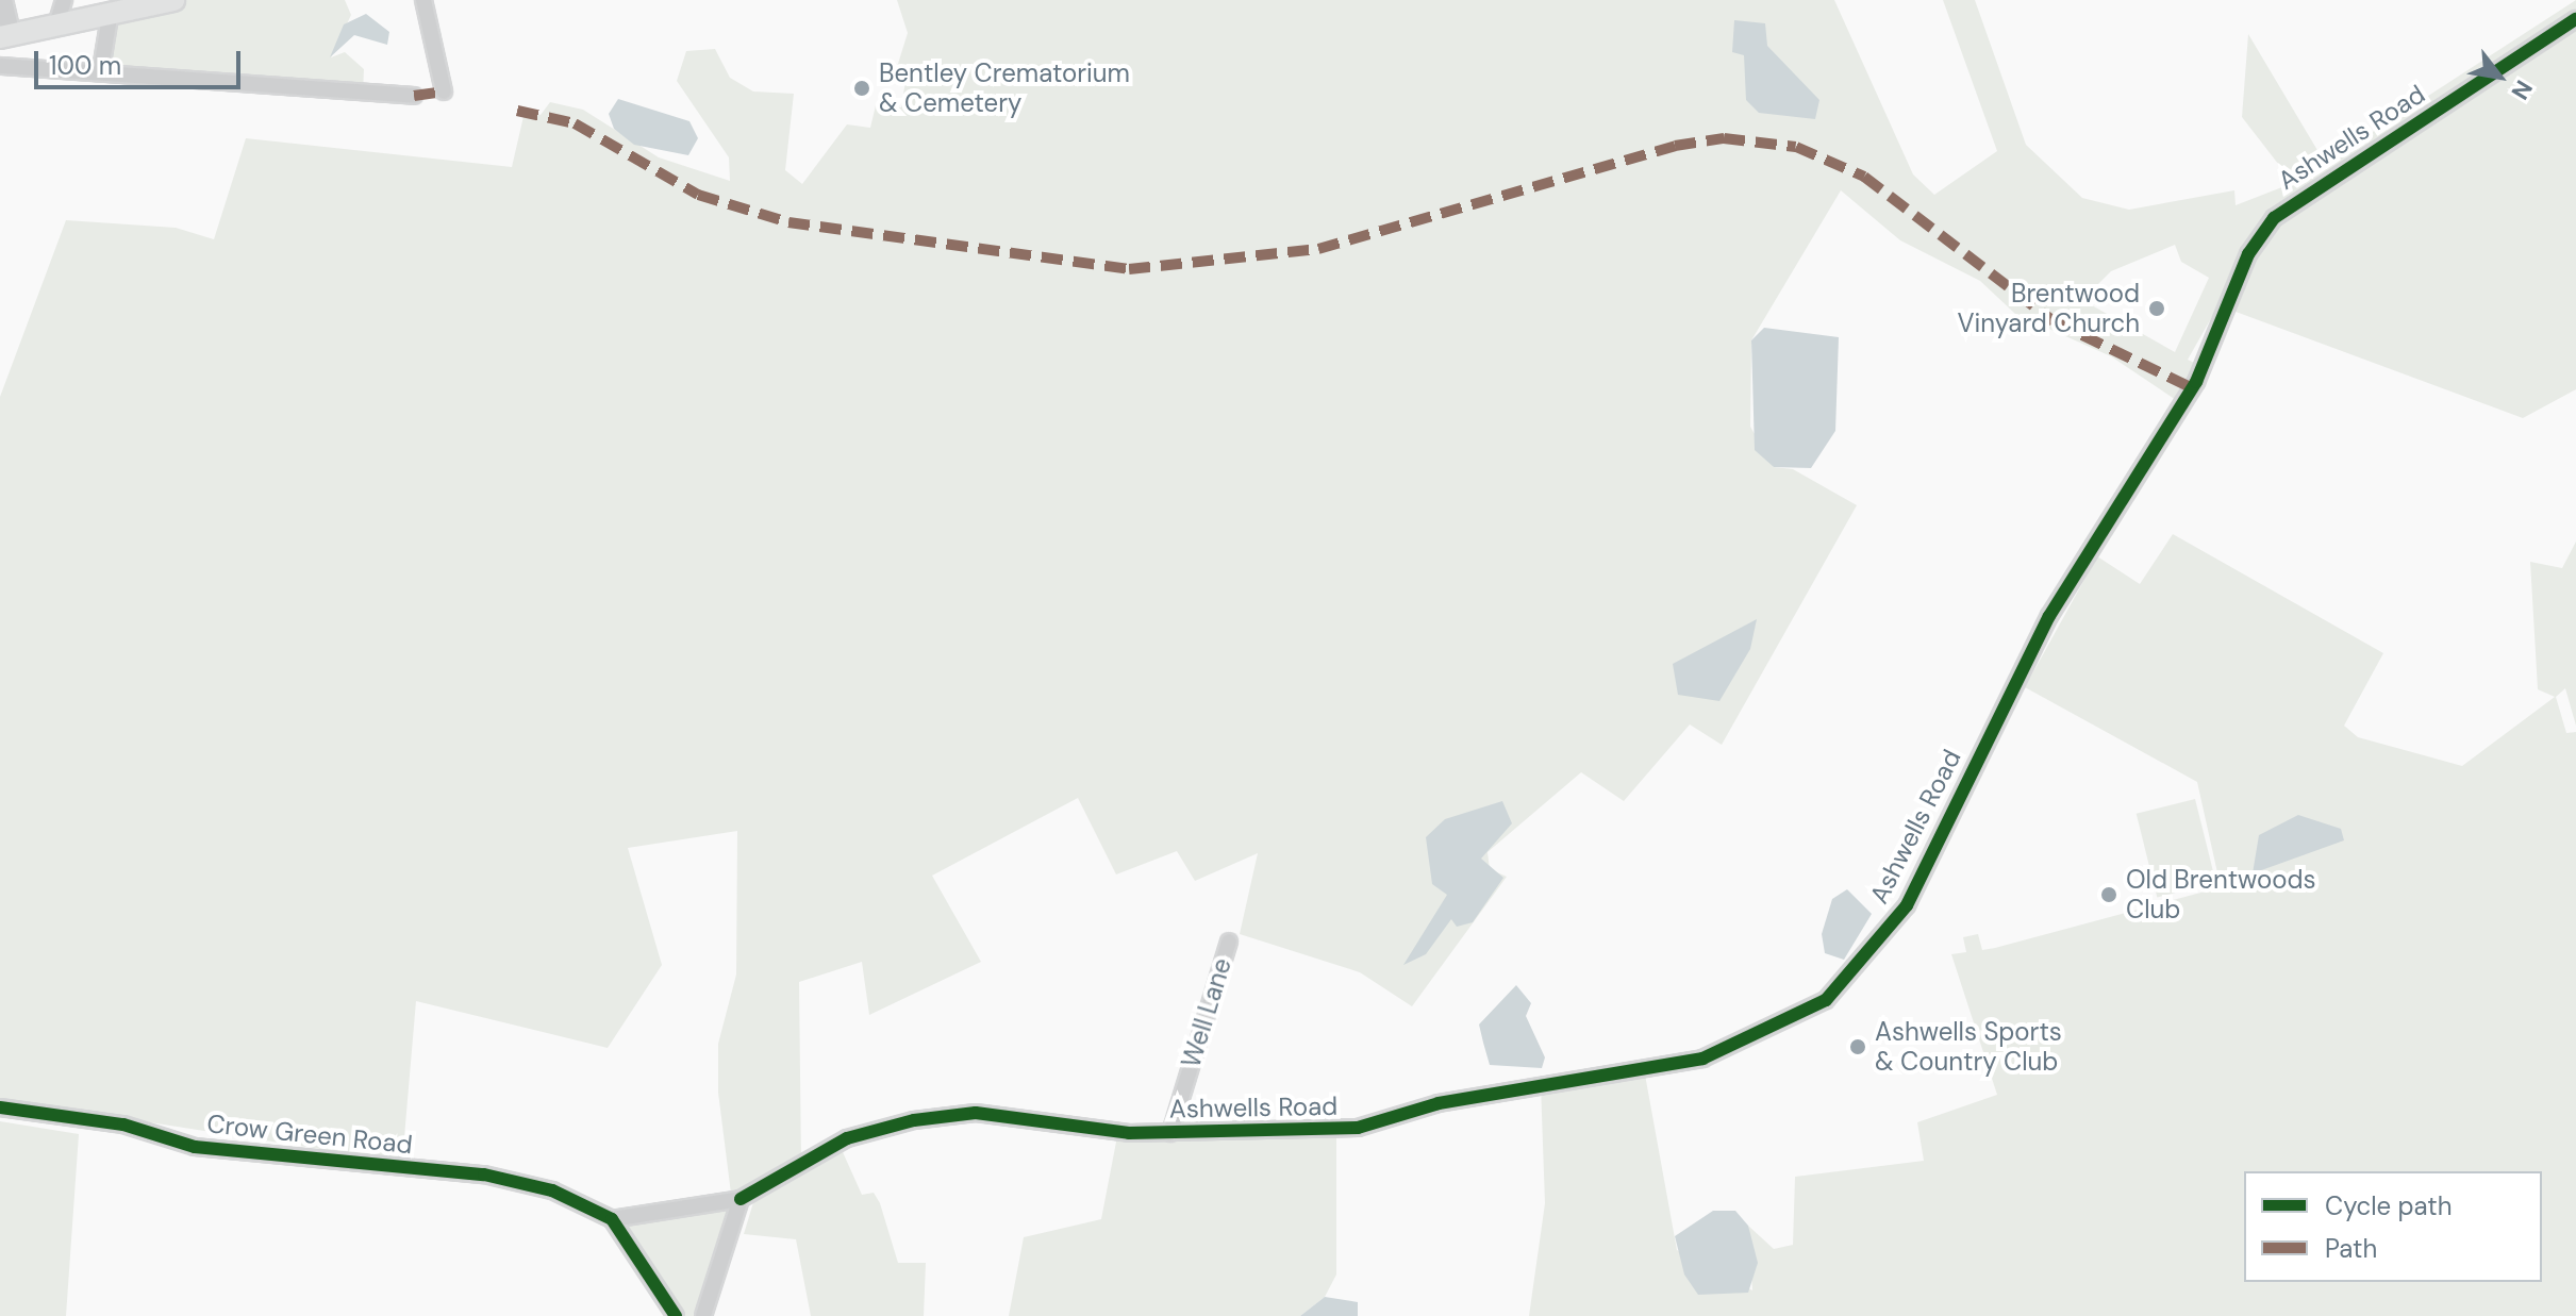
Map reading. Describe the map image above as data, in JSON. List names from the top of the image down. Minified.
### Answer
{"streets":{"street":["Ashwells Road","Well Lane","Crow Green Road"]},"crossings":[["Ashwells Road","Well Lane"]],"places":["Bentley Crematorium & Cemetery","Brentwood Vinyard Church","Old Brentwoods Club","Ashwells Sports & Country Club"],"legend":["Cycle path","Path"],"scale_bar":"100 m","north":"bottom right"}
